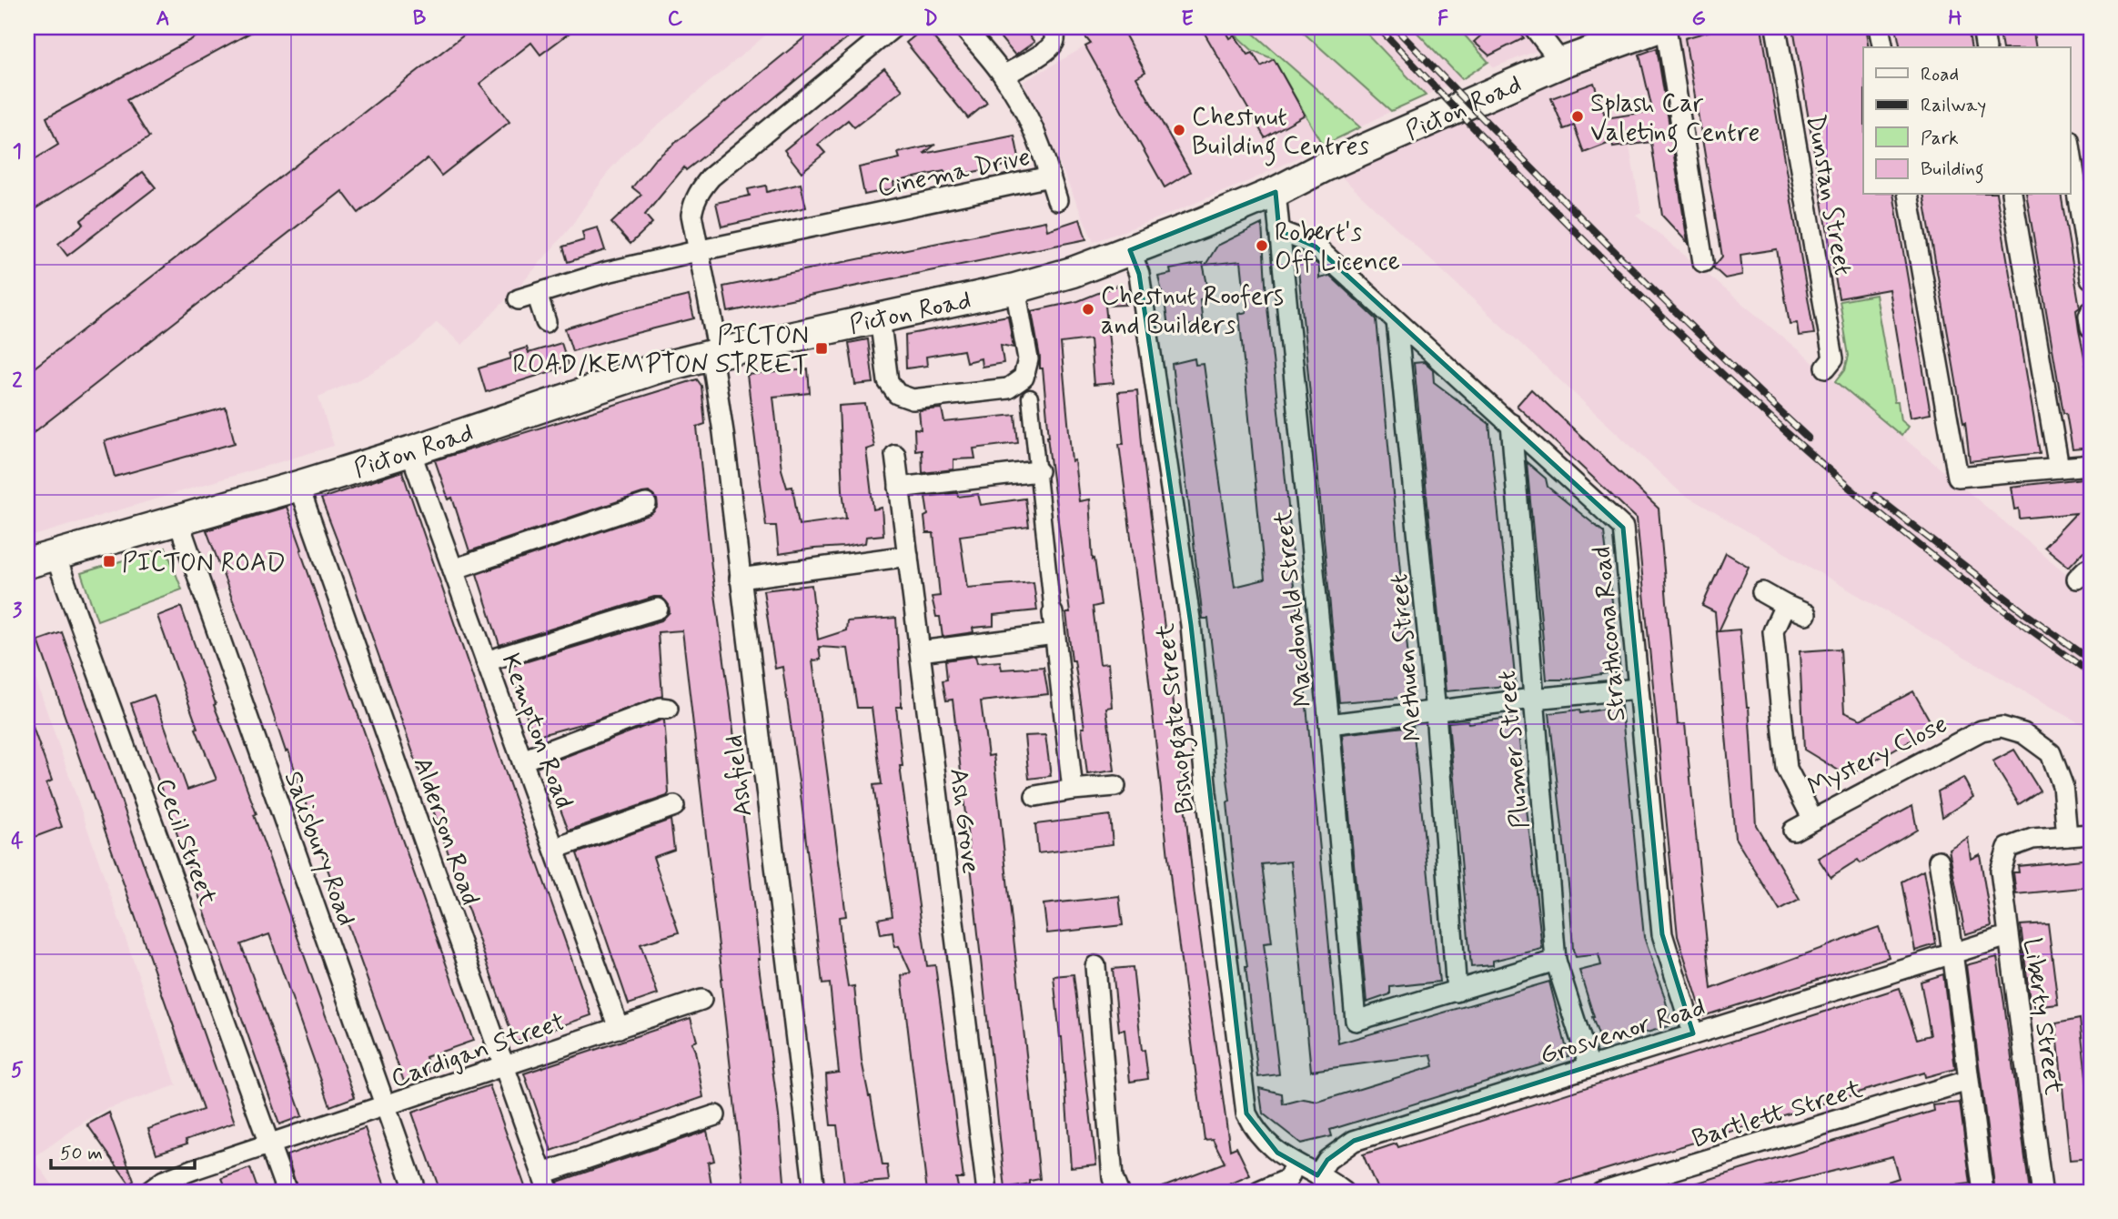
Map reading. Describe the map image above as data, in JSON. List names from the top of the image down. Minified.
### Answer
{"streets":{"main road":["Picton Road"],"street":["Cinema Drive","Dunstan Street","Macdonald Street","Strathcona Road","Methuen Street","Bishopgate Street","Kempton Road","Plumer Street","Mystery Close","Ashfield","Ash Grove","Alderson Road","Cecil Street","Salisbury Road","Liberty Street","Grosvenor Road","Cardigan Street","Bartlett Street"]},"crossings":[["Picton Road","Macdonald Street"],["Picton Road","Bishopgate Street"],["Picton Road","Kempton Road"],["Picton Road","Ashfield"],["Picton Road","Alderson Road"],["Picton Road","Cecil Street"],["Picton Road","Salisbury Road"],["Macdonald Street","Strathcona Road"],["Macdonald Street","Methuen Street"],["Strathcona Road","Methuen Street"],["Strathcona Road","Plumer Street"],["Strathcona Road","Grosvenor Road"],["Bishopgate Street","Grosvenor Road"],["Kempton Road","Cardigan Street"],["Plumer Street","Grosvenor Road"],["Mystery Close","Liberty Street"],["Alderson Road","Cardigan Street"],["Cecil Street","Cardigan Street"],["Salisbury Road","Cardigan Street"],["Liberty Street","Grosvenor Road"]],"places":{"other":["Splash Car Valeting Centre","Chestnut Building Centres","Robert's Off Licence","Chestnut Roofers and Builders"],"transit":["PICTON ROAD/KEMPTON STREET","PICTON ROAD"]},"legend":["Road","Railway","Park","Building"],"scale_bar":"50 m","grid":{"columns":["A","B","C","D","E","F","G","H"],"rows":["1","2","3","4","5"]}}
